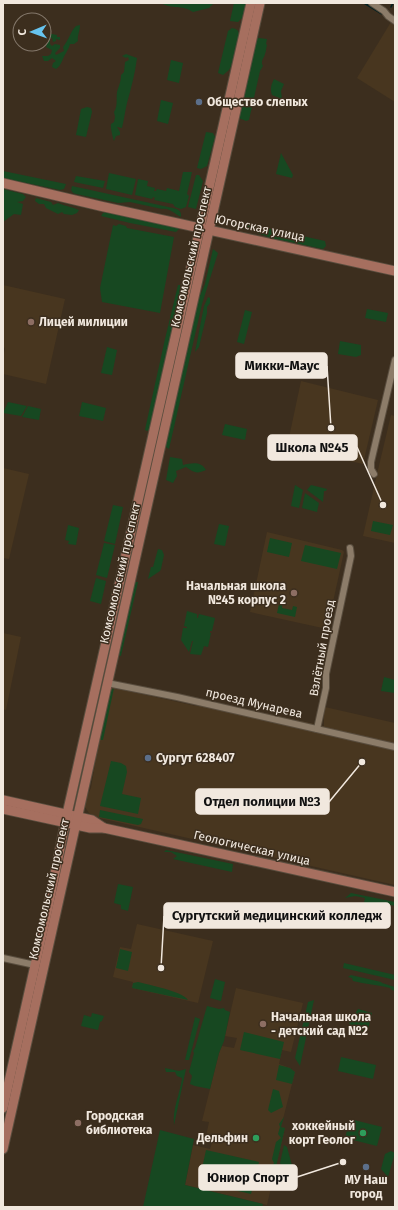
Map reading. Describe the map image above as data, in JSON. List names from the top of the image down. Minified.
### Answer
{"streets":{"main road":["Югорская улица","Комсомольский проспект","Геологическая улица"],"street":["Взлётный проезд","проезд Мунарева"]},"crossings":[["Югорская улица","Комсомольский проспект"],["Комсомольский проспект","проезд Мунарева"],["Комсомольский проспект","Геологическая улица"],["Взлётный проезд","проезд Мунарева"]],"places":["Общество слепых","Лицей милиции","Микки-Маус","Школа №45","Начальная школа №45 корпус 2","Сургут 628407","Отдел полиции №3","Сургутский медицинский колледж","Начальная школа - детский сад №2","Городская библиотека","хоккейный корт Геолог","Дельфин","Юниор Спорт","МУ Наш город"],"north":"left"}
